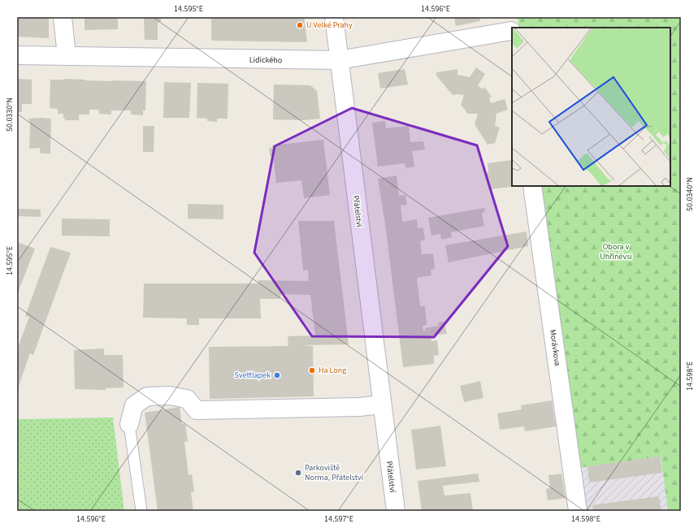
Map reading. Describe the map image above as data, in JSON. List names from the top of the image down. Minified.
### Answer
{"streets":{"street":["Lidického","Přátelství","Morávkova"]},"crossings":[["Lidického","Přátelství"]],"parks":["Obora v Uhříněvsi"],"places":["U Velké Prahy","Ha Long","Svettlapek","Parkoviště Norma, Přátelství"],"coordinates":["14.595°E","14.596°E","50.0330°N","50.0340°N","14.598°E","14.597°E"]}
